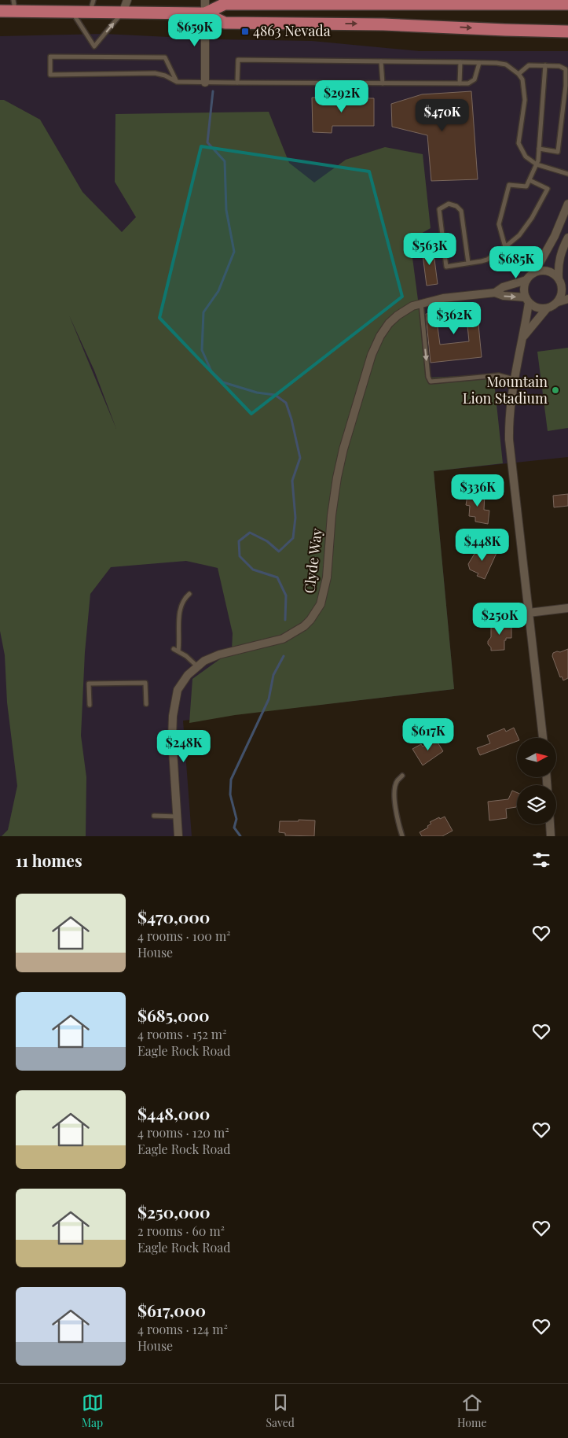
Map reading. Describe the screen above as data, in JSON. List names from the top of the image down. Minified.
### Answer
{"streets":{"street":["Clyde Way"]},"places":{"transit":["4863 Nevada"],"other":["Mountain Lion Stadium"]},"north":"right","page":{"price":["$659K","$292K","$470K","$563K","$685K","$362K","$336K","$448K","$250K","$617K","$248K"],"heading":"11 homes","list":[{"name":"$470,000","note":"4 rooms · 100 m² · House"},{"name":"$685,000","note":"4 rooms · 152 m² · Eagle Rock Road"},{"name":"$448,000","note":"4 rooms · 120 m² · Eagle Rock Road"},{"name":"$250,000","note":"2 rooms · 60 m² · Eagle Rock Road"},{"name":"$617,000","note":"4 rooms · 124 m² · House"}],"tabs":["Map","Saved","Home"]}}
